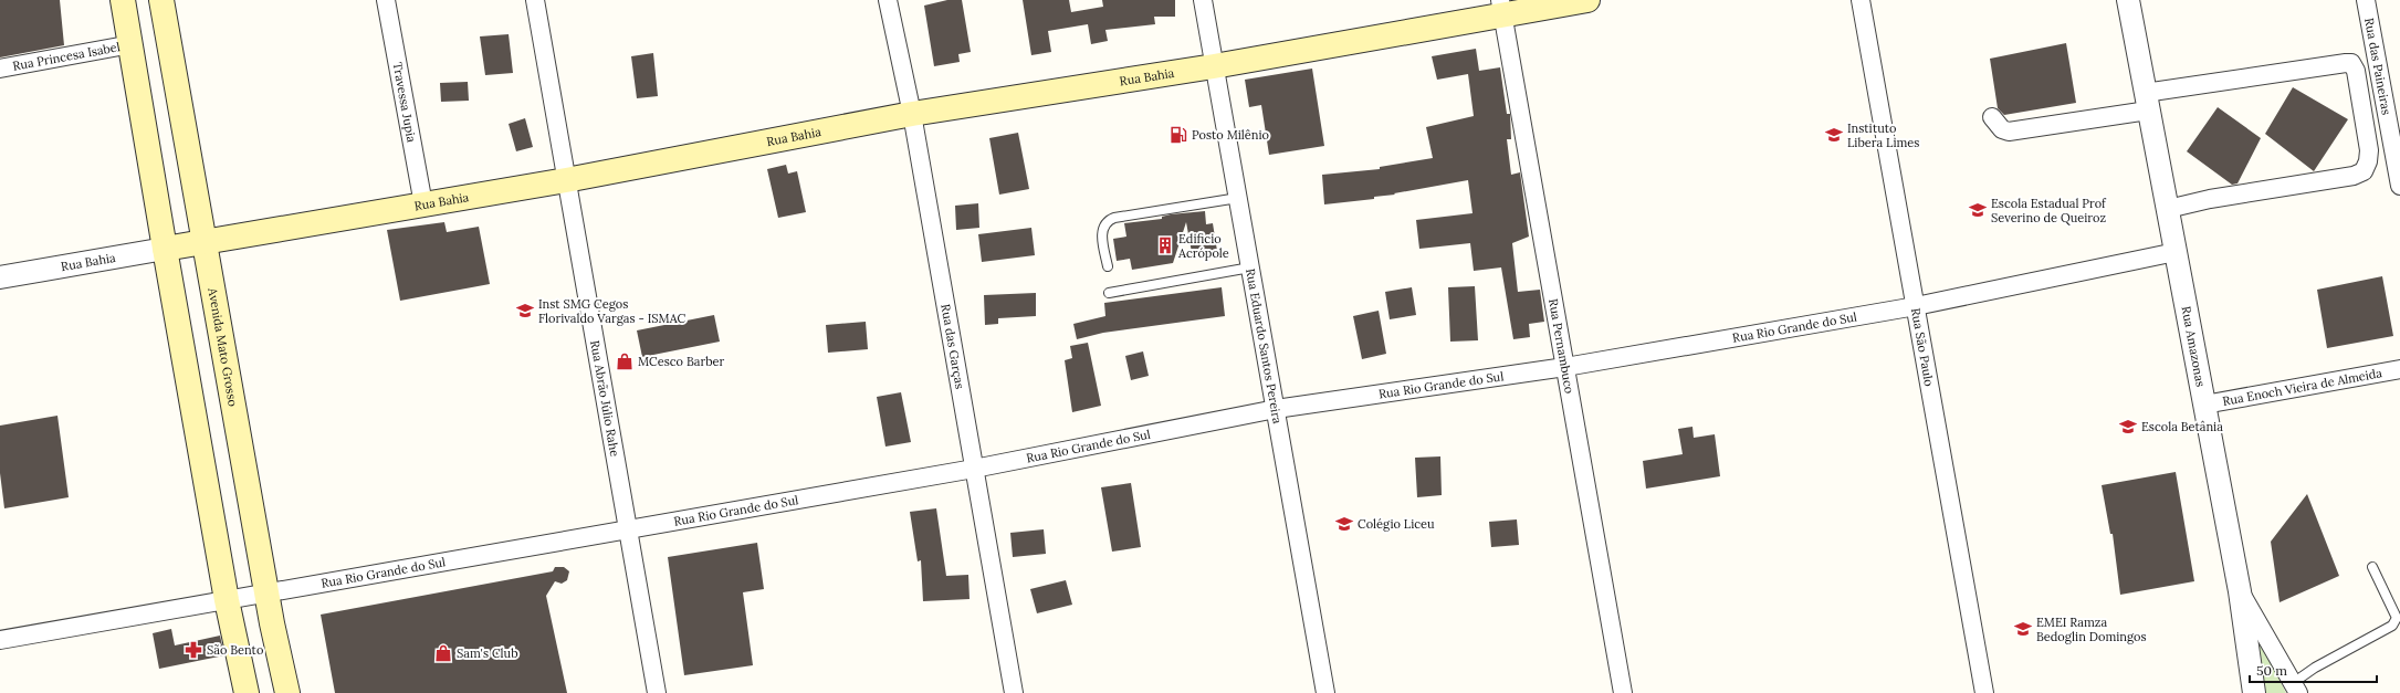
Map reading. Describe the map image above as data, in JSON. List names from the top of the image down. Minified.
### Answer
{"streets":{"main road":["Rua Bahia","Avenida Mato Grosso"],"street":["Rua Princesa Isabel","Rua das Paineiras","Travessa Jupia","Rua Rio Grande do Sul","Rua das Garças","Rua Eduardo Santos Pereira","Rua Pernambuco","Rua Amazonas","Rua São Paulo","Rua Enoch Vieira de Almeida","Rua Abrão Júlio Rahe"]},"crossings":[["Rua Bahia","Travessa Jupia"],["Rua Bahia","Rua das Garças"],["Rua Bahia","Rua Eduardo Santos Pereira"],["Rua Bahia","Rua Pernambuco"],["Rua Bahia","Avenida Mato Grosso"],["Rua Bahia","Rua Abrão Júlio Rahe"],["Rua Rio Grande do Sul","Rua das Garças"],["Rua Rio Grande do Sul","Rua Eduardo Santos Pereira"],["Rua Rio Grande do Sul","Rua Pernambuco"],["Rua Rio Grande do Sul","Rua Amazonas"],["Rua Rio Grande do Sul","Avenida Mato Grosso"],["Rua Rio Grande do Sul","Rua São Paulo"],["Rua Rio Grande do Sul","Rua Abrão Júlio Rahe"],["Rua Amazonas","Rua Enoch Vieira de Almeida"]],"places":{"fuel station":["Posto Milênio"],"school or university":["Instituto Libera Limes","Escola Estadual Prof Severino de Queiroz","Inst SMG Cegos Florivaldo Vargas - ISMAC","Escola Betânia","Colégio Liceu","EMEI Ramza Bedoglin Domingos"],"building":["Edificio Acrópole"],"shop":["MCesco Barber","Sam's Club"],"pharmacy":["São Bento"]},"scale_bar":"50 m"}
